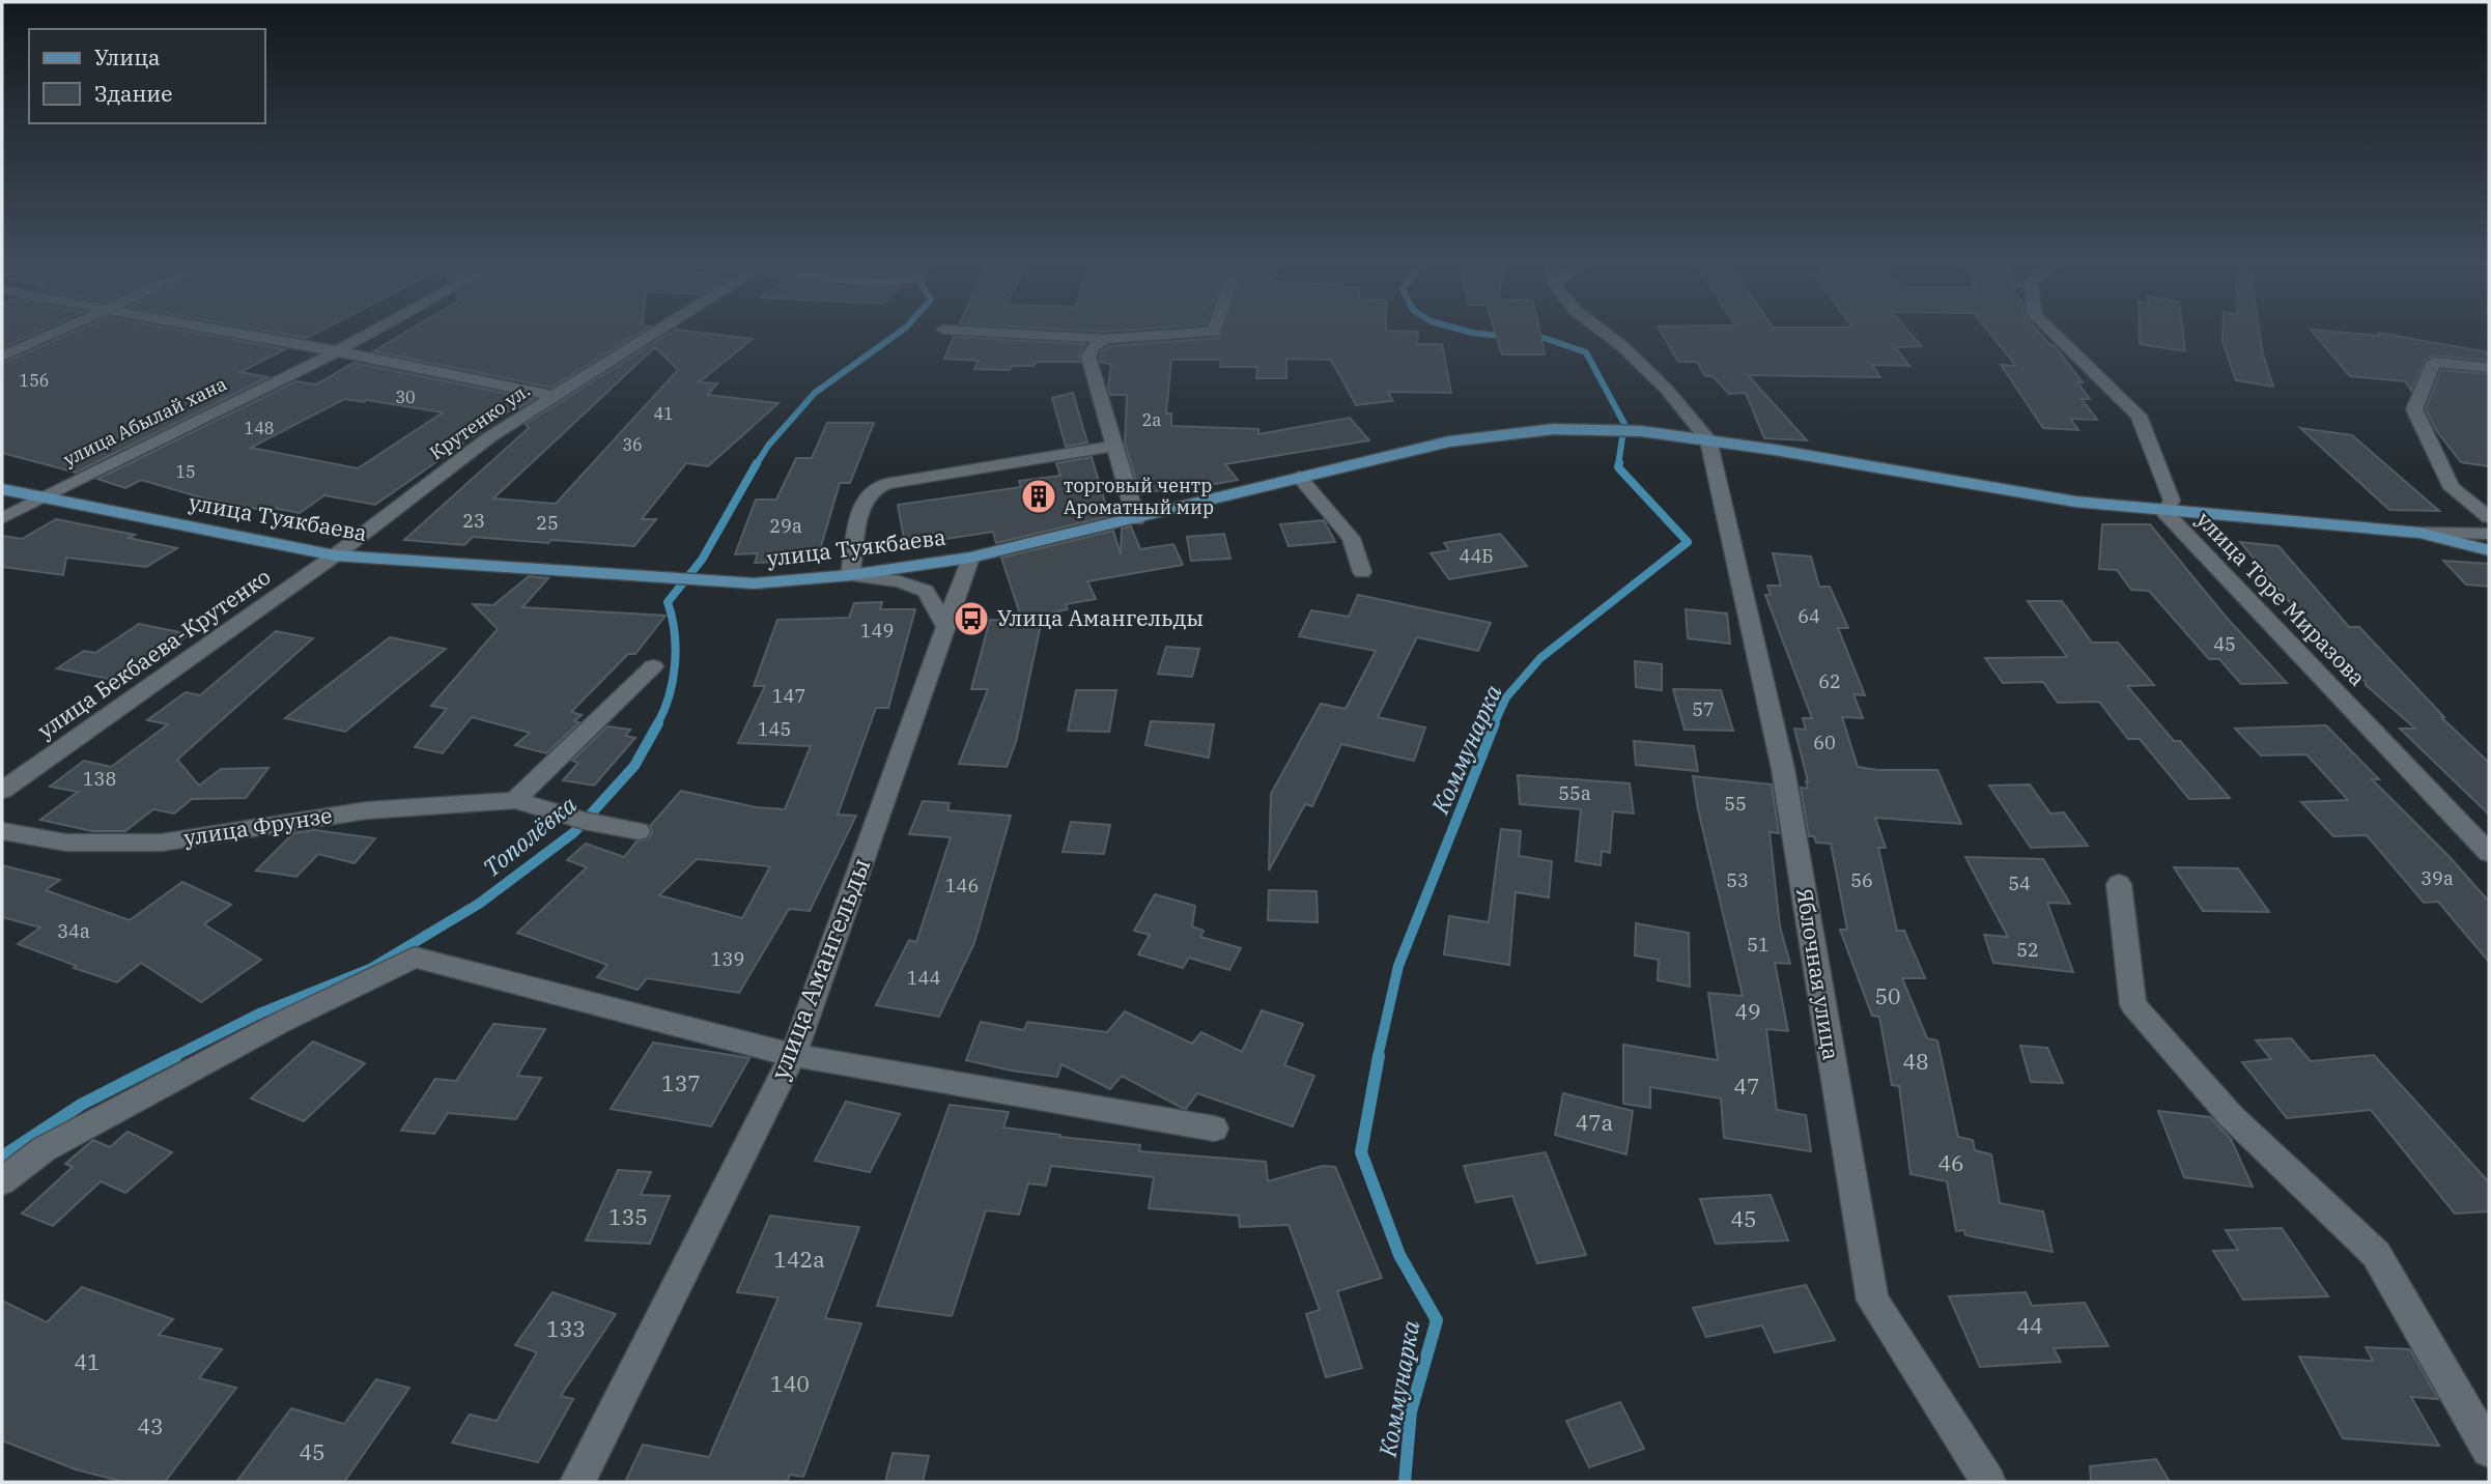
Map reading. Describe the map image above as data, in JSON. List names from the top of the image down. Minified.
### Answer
{"streets":{"main road":["улица Туякбаева"],"street":["улица Абылай хана","Крутенко ул.","улица Торе Миразова","улица Бекбаева-Крутенко","улица Фрунзе","улица Амангельды","Яблочная улица"]},"crossings":[["улица Абылай хана","улица Туякбаева"],["Крутенко ул.","улица Туякбаева"],["Крутенко ул.","улица Бекбаева-Крутенко"],["улица Туякбаева","улица Торе Миразова"],["улица Туякбаева","улица Бекбаева-Крутенко"],["улица Туякбаева","улица Амангельды"],["улица Туякбаева","Яблочная улица"]],"water":["Коммунарка","Тополёвка"],"places":{"building":["торговый чентр Ароматный мир"],"bus stop":["Улица Амангельды"]},"house_numbers":["156","30","41","2а","148","36","15","23","25","29а","44Б","64","149","45","62","147","57","145","60","138","55а","55","39а","53","56","54","146","34а","51","52","139","144","50","49","48","137","47","47а","46","135","45","142а","44","133","41","140","43","45"],"legend":["Улица","Здание"]}
